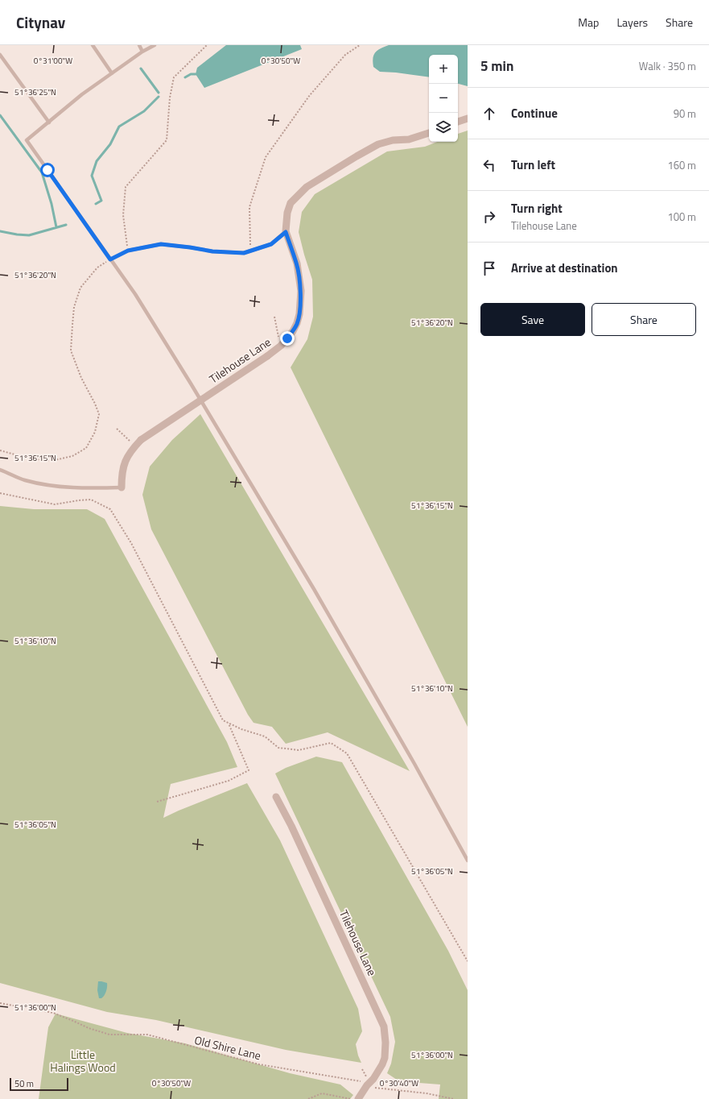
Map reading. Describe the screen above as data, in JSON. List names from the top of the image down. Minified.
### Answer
{"streets":{"street":["Tilehouse Lane"],"path":["Old Shire Lane"]},"crossings":[["Tilehouse Lane","Old Shire Lane"]],"parks":["Little Halings Wood"],"scale_bar":"50 m","page":{"header":"Citynav","nav":["Map","Layers","Share"],"heading":["5 min","Walk · 350 m"],"map_buttons":["+","−"],"list":[["Continue","90 m"],["Turn left","160 m"],["Turn right","Tilehouse Lane","100 m"],"Arrive at destination"],"buttons":["Save","Share"],"scale":"50 m"},"coordinates":["0°31'00\"W","0°30'50\"W","51°36'25\"N","51°36'20\"N","51°36'15\"N","51°36'10\"N","51°36'05\"N","51°36'00\"N","0°30'40\"W"]}
